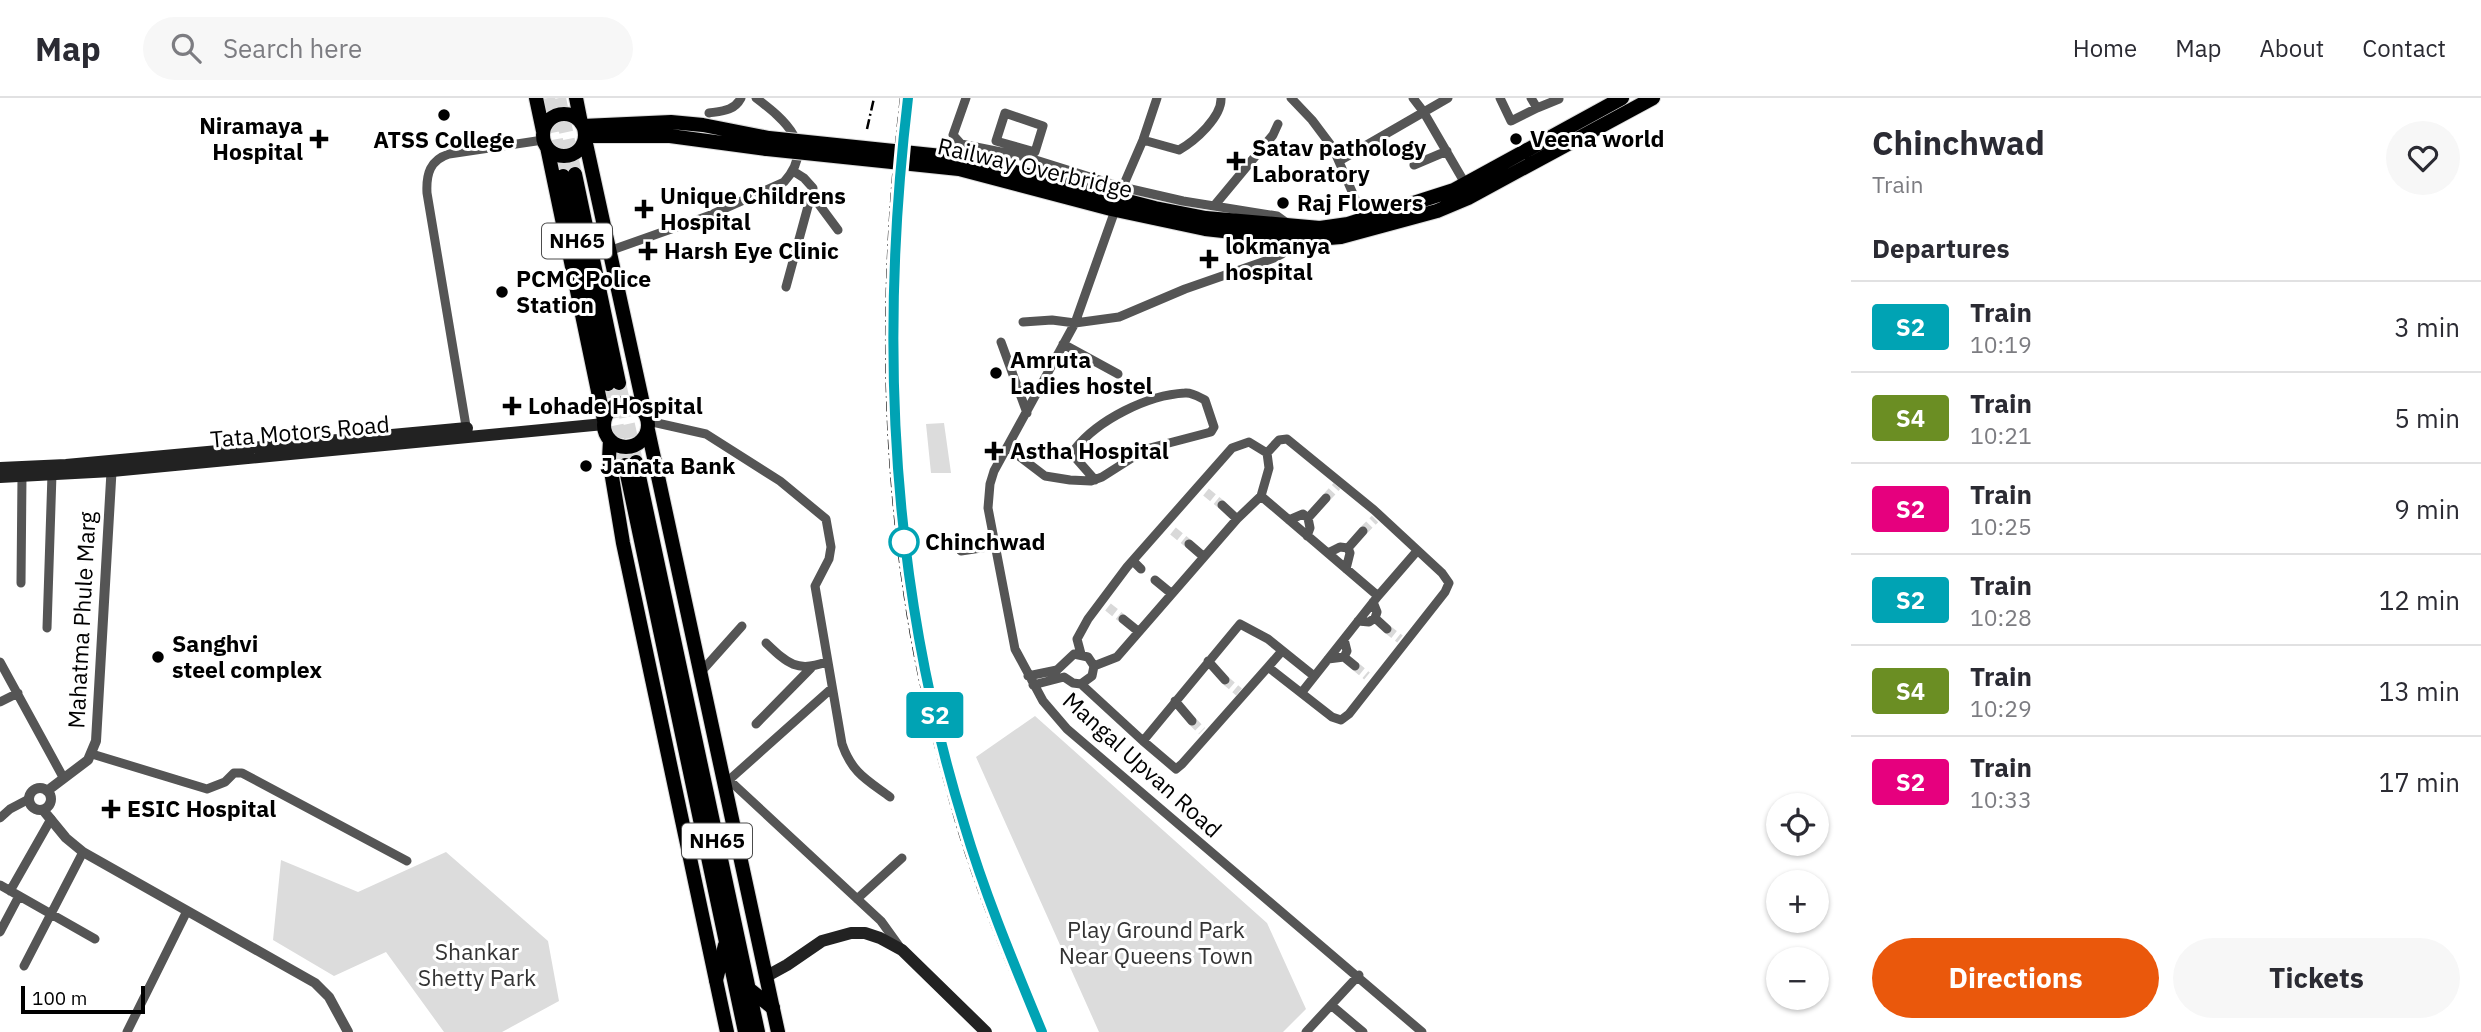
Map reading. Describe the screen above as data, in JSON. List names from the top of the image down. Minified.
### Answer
{"streets":{"main road":["Railway Overbridge","NH65","Tata Motors Road"],"street":["Mahatma Phule Marg","Mangal Upvan Road"]},"crossings":[["Tata Motors Road","Mahatma Phule Marg"]],"parks":["Play Ground Park Near Queens Town","Shankar Shetty Park"],"places":{"other":["ATSS College","Veena world","Raj Flowers","PCMC Police Station","Amruta Ladies hostel","Janata Bank","Chinchwad","Sanghvi steel complex"],"health":["Niramaya Hospital","Satav pathology Laboratory","Unique Childrens Hospital","Harsh Eye Clinic","lokmanya hospital","Lohade Hospital","Astha Hospital","ESIC Hospital"]},"scale_bar":"100 m","page":{"header":"Map","search":"Search here","nav":["Home","Map","About","Contact"],"on_map":"S2","heading":[["Chinchwad","Train"],"Departures"],"list":[{"mark":"S2","name":"Train","note":"10:19","value":"3 min"},{"mark":"S4","name":"Train","note":"10:21","value":"5 min"},{"mark":"S2","name":"Train","note":"10:25","value":"9 min"},{"mark":"S2","name":"Train","note":"10:28","value":"12 min"},{"mark":"S4","name":"Train","note":"10:29","value":"13 min"},{"mark":"S2","name":"Train","note":"10:33","value":"17 min"}],"map_buttons":["+","−"],"buttons":["Directions","Tickets"],"scale":"100 m"}}
